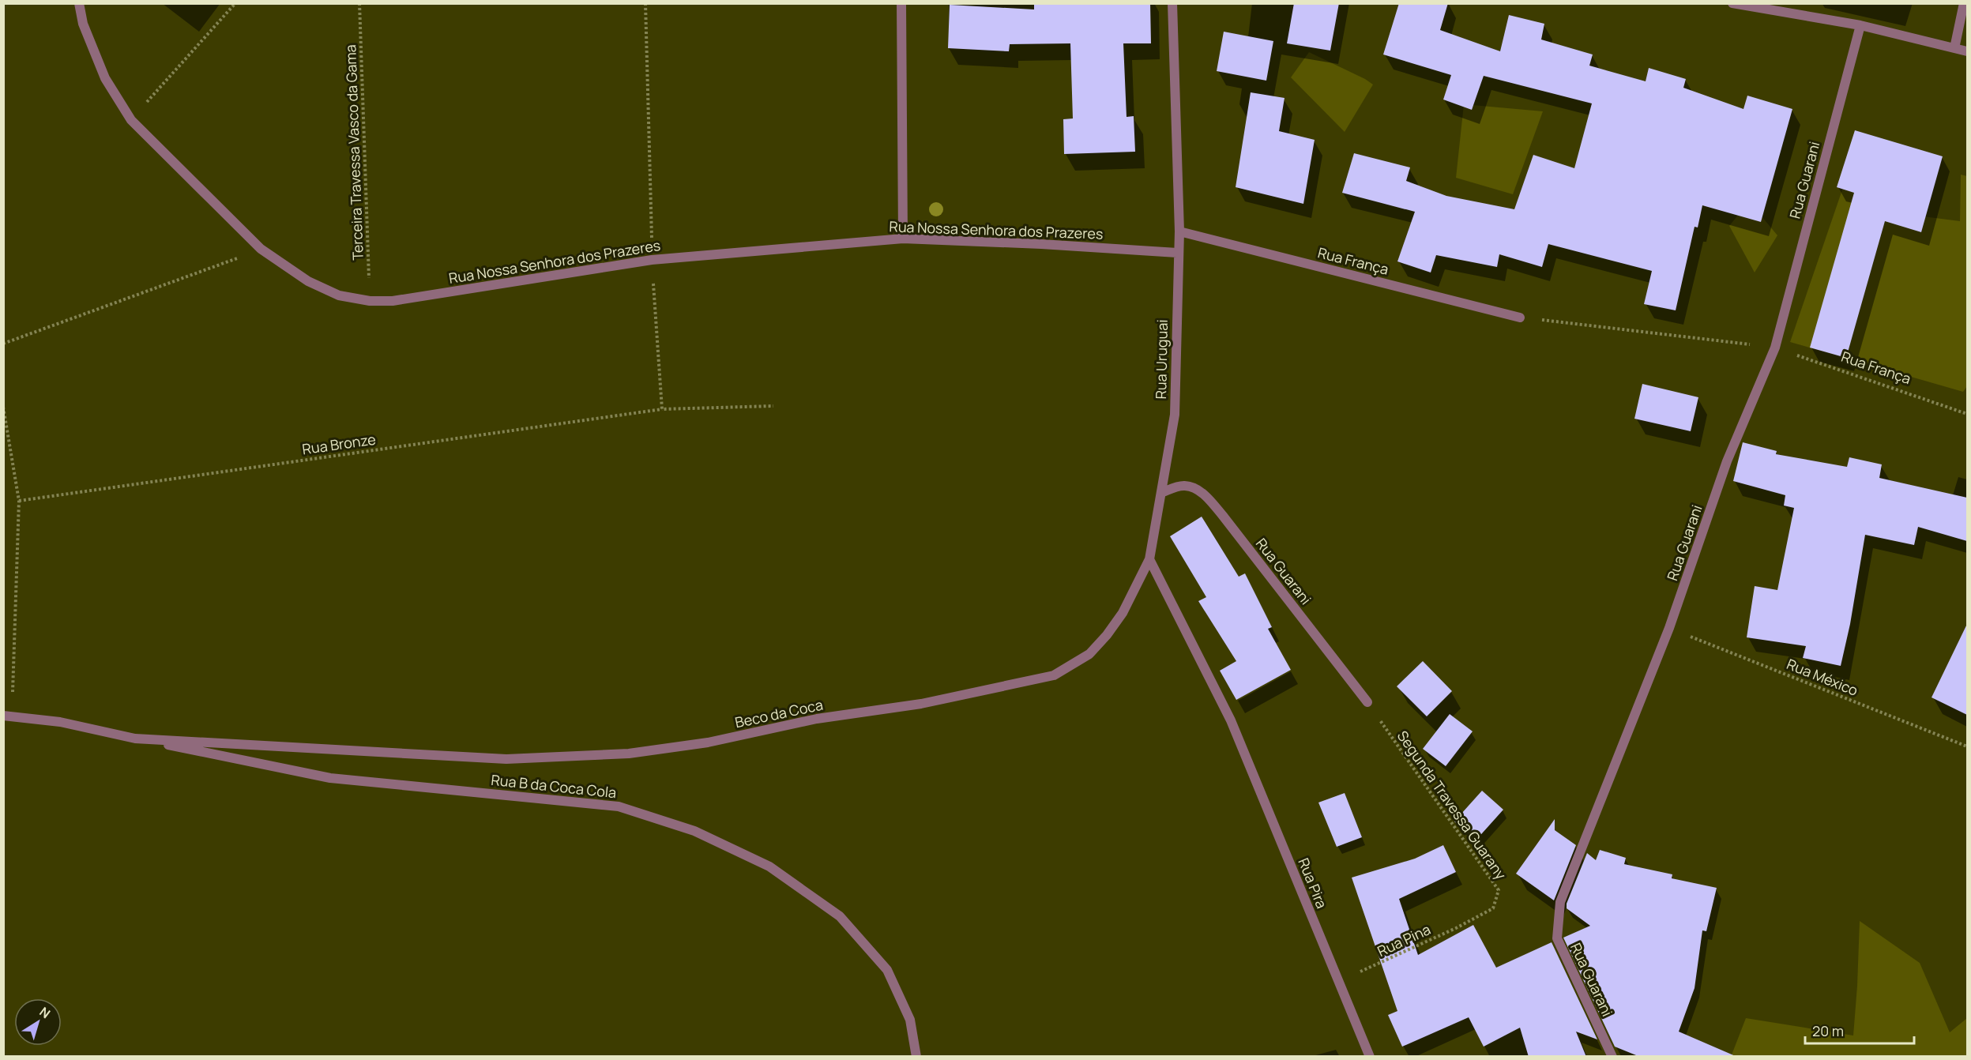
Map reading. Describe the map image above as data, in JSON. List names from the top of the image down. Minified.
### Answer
{"streets":{"street":["Rua Guarani","Rua Nossa Senhora dos Prazeres","Rua França","Rua Uruguai","Beco da Coca","Rua B da Coca Cola","Rua Pira"],"path":["Terceira Travessa Vasco da Gama","Rua Bronze","Rua México","Segunda Travessa Guarany","Rua Pina"]},"crossings":[["Terceira Travessa Vasco da Gama","Rua Nossa Senhora dos Prazeres"],["Rua Guarani","Rua França"],["Rua Guarani","Rua Uruguai"],["Rua Guarani","Rua México"],["Rua Guarani","Segunda Travessa Guarany"],["Rua Nossa Senhora dos Prazeres","Rua Uruguai"],["Rua França","Rua Uruguai"],["Rua Uruguai","Beco da Coca"],["Rua Uruguai","Rua Pira"],["Beco da Coca","Rua B da Coca Cola"],["Segunda Travessa Guarany","Rua Pina"],["Rua Pira","Rua Pina"]],"scale_bar":"20 m","north":"top right"}
